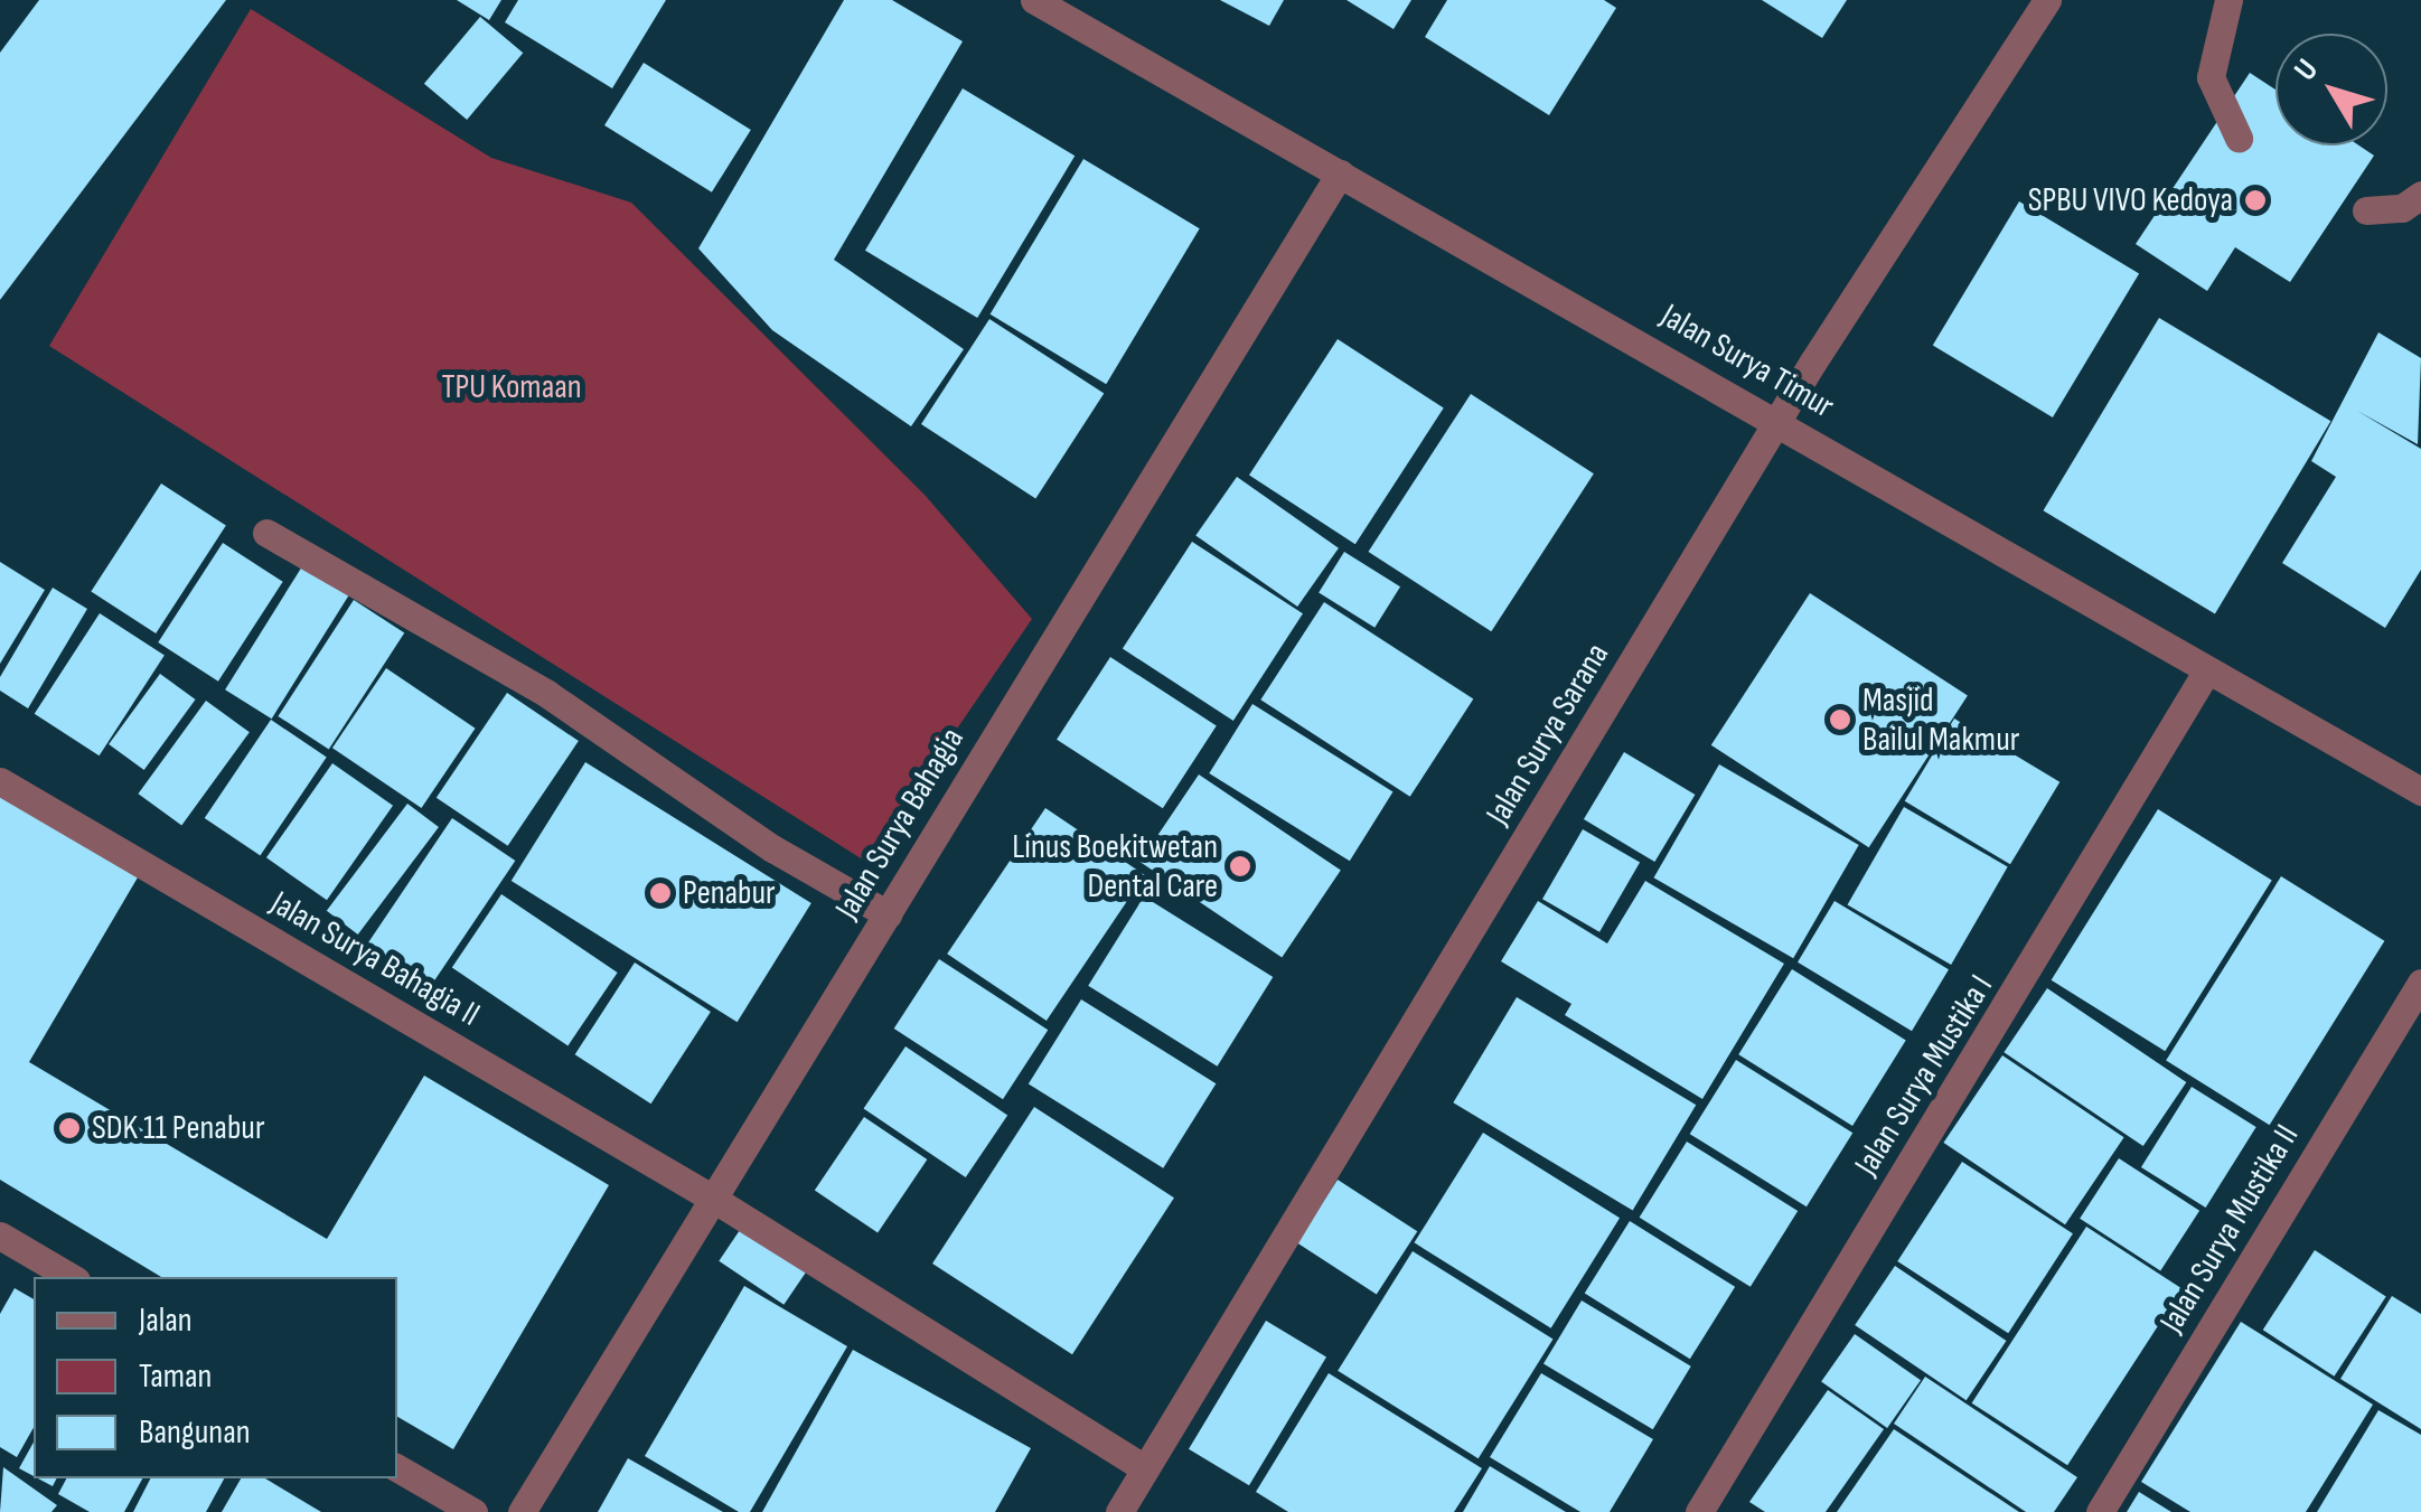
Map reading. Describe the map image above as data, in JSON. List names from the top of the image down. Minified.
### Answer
{"streets":{"street":["Jalan Surya Timur","Jalan Surya Sarana","Jalan Surya Bahagia","Jalan Surya Bahagia II","Jalan Surya Mustika I","Jalan Surya Mustika II"]},"crossings":[["Jalan Surya Timur","Jalan Surya Sarana"],["Jalan Surya Timur","Jalan Surya Bahagia"],["Jalan Surya Timur","Jalan Surya Mustika I"],["Jalan Surya Sarana","Jalan Surya Bahagia II"],["Jalan Surya Bahagia","Jalan Surya Bahagia II"]],"parks":["TPU Komaan"],"places":["SPBU VIVO Kedoya","Masjid Bailul Makmur","Linus Boekitwetan Dental Care","Penabur","SDK 11 Penabur"],"legend":["Jalan","Taman","Bangunan"],"north":"top left"}
